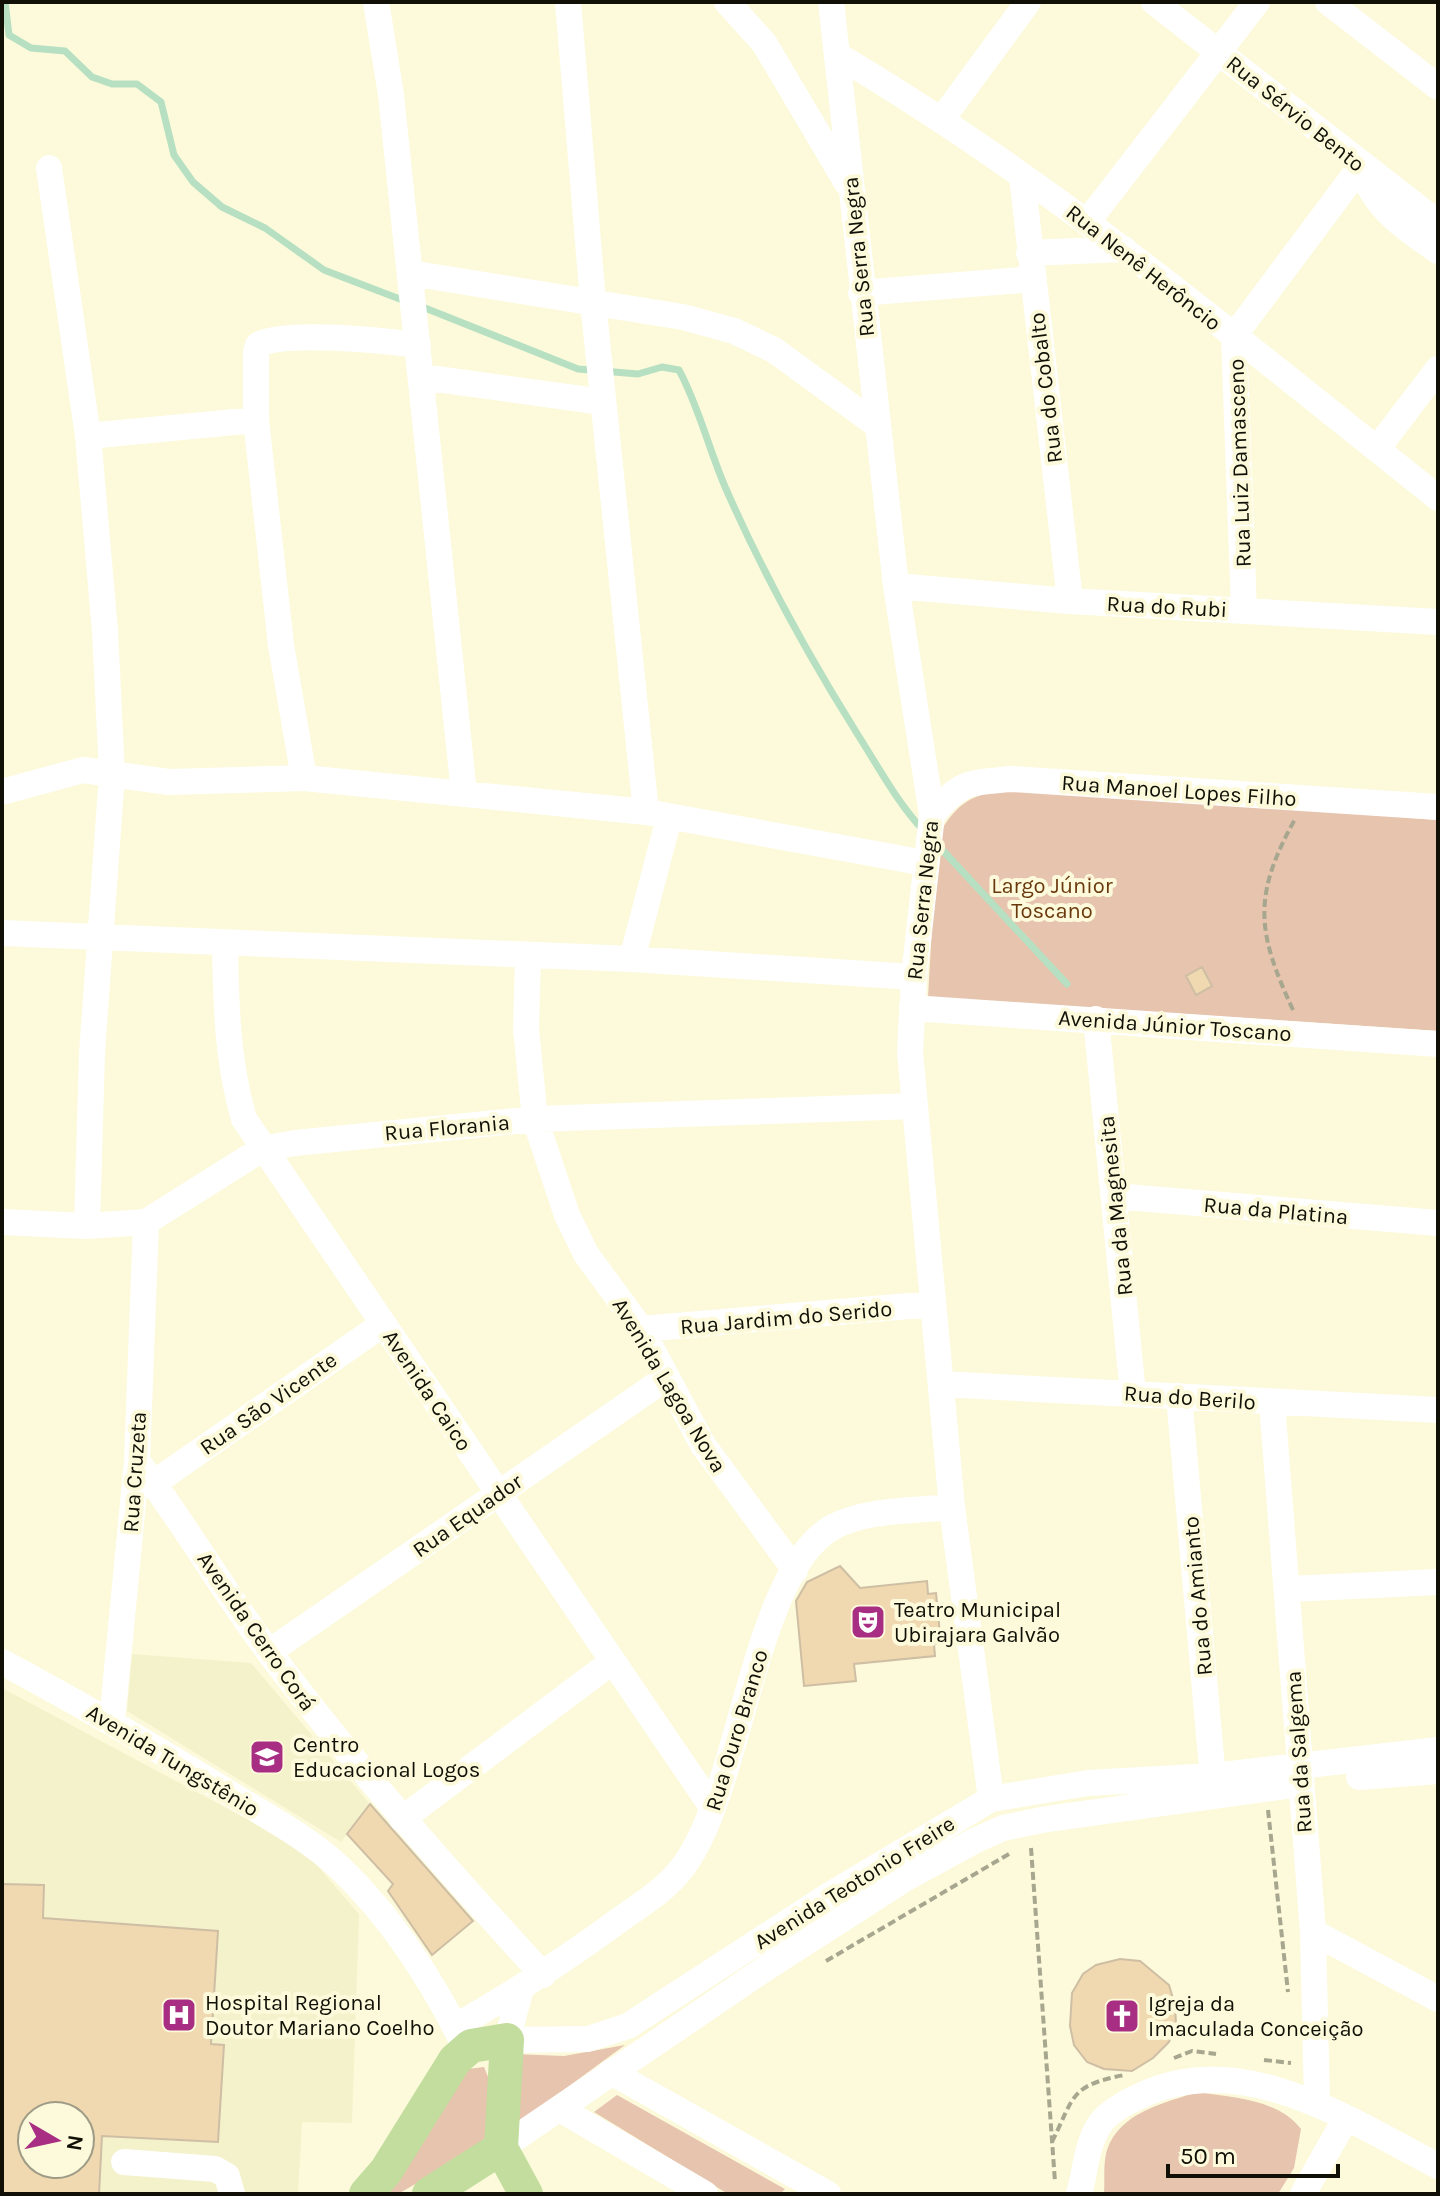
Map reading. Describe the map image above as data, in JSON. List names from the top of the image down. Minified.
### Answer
{"streets":{"main road":["Avenida Teotonio Freire"],"street":["Rua Sérvio Bento","Rua Serra Negra","Rua Nenê Herôncio","Rua do Cobalto","Rua Luiz Damasceno","Rua do Rubi","Rua Manoel Lopes Filho","Avenida Júnior Toscano","Rua Florania","Rua da Magnesita","Rua da Platina","Rua Jardim do Serido","Avenida Lagoa Nova","Avenida Caico","Rua do Berilo","Rua São Vicente","Rua Cruzeta","Rua Equador","Rua do Amianto","Avenida Cerro Corá","Rua Ouro Branco","Rua da Salgema","Avenida Tungstênio"]},"crossings":[["Rua Sérvio Bento","Rua Luiz Damasceno"],["Rua Serra Negra","Rua Nenê Herôncio"],["Rua Serra Negra","Rua do Rubi"],["Rua Serra Negra","Rua Manoel Lopes Filho"],["Rua Serra Negra","Avenida Júnior Toscano"],["Rua Serra Negra","Rua Florania"],["Rua Serra Negra","Rua Jardim do Serido"],["Rua Serra Negra","Rua do Berilo"],["Rua Serra Negra","Rua Ouro Branco"],["Rua Serra Negra","Avenida Teotonio Freire"],["Rua Nenê Herôncio","Rua do Cobalto"],["Rua Nenê Herôncio","Rua Luiz Damasceno"],["Rua do Cobalto","Rua do Rubi"],["Rua Luiz Damasceno","Rua do Rubi"],["Avenida Júnior Toscano","Rua da Magnesita"],["Rua Florania","Avenida Lagoa Nova"],["Rua Florania","Avenida Caico"],["Rua Florania","Rua Cruzeta"],["Rua da Magnesita","Rua da Platina"],["Rua da Magnesita","Rua do Berilo"],["Rua Jardim do Serido","Avenida Lagoa Nova"],["Avenida Lagoa Nova","Rua Equador"],["Avenida Lagoa Nova","Rua Ouro Branco"],["Avenida Caico","Rua São Vicente"],["Avenida Caico","Rua Equador"],["Avenida Caico","Rua Ouro Branco"],["Rua do Berilo","Rua do Amianto"],["Rua do Berilo","Rua da Salgema"],["Rua São Vicente","Avenida Cerro Corá"],["Rua Cruzeta","Avenida Cerro Corá"],["Rua Cruzeta","Avenida Tungstênio"],["Rua Equador","Avenida Cerro Corá"],["Rua do Amianto","Avenida Teotonio Freire"],["Avenida Cerro Corá","Rua Ouro Branco"],["Rua Ouro Branco","Avenida Tungstênio"],["Rua Ouro Branco","Avenida Teotonio Freire"],["Rua da Salgema","Avenida Teotonio Freire"],["Avenida Tungstênio","Avenida Teotonio Freire"]],"parks":["Largo Júnior Toscano"],"places":{"theatre":["Teatro Municipal Ubirajara Galvão"],"school or university":["Centro Educacional Logos"],"hospital":["Hospital Regional Doutor Mariano Coelho"],"church":["Igreja da Imaculada Conceição"]},"scale_bar":"50 m","north":"right"}
